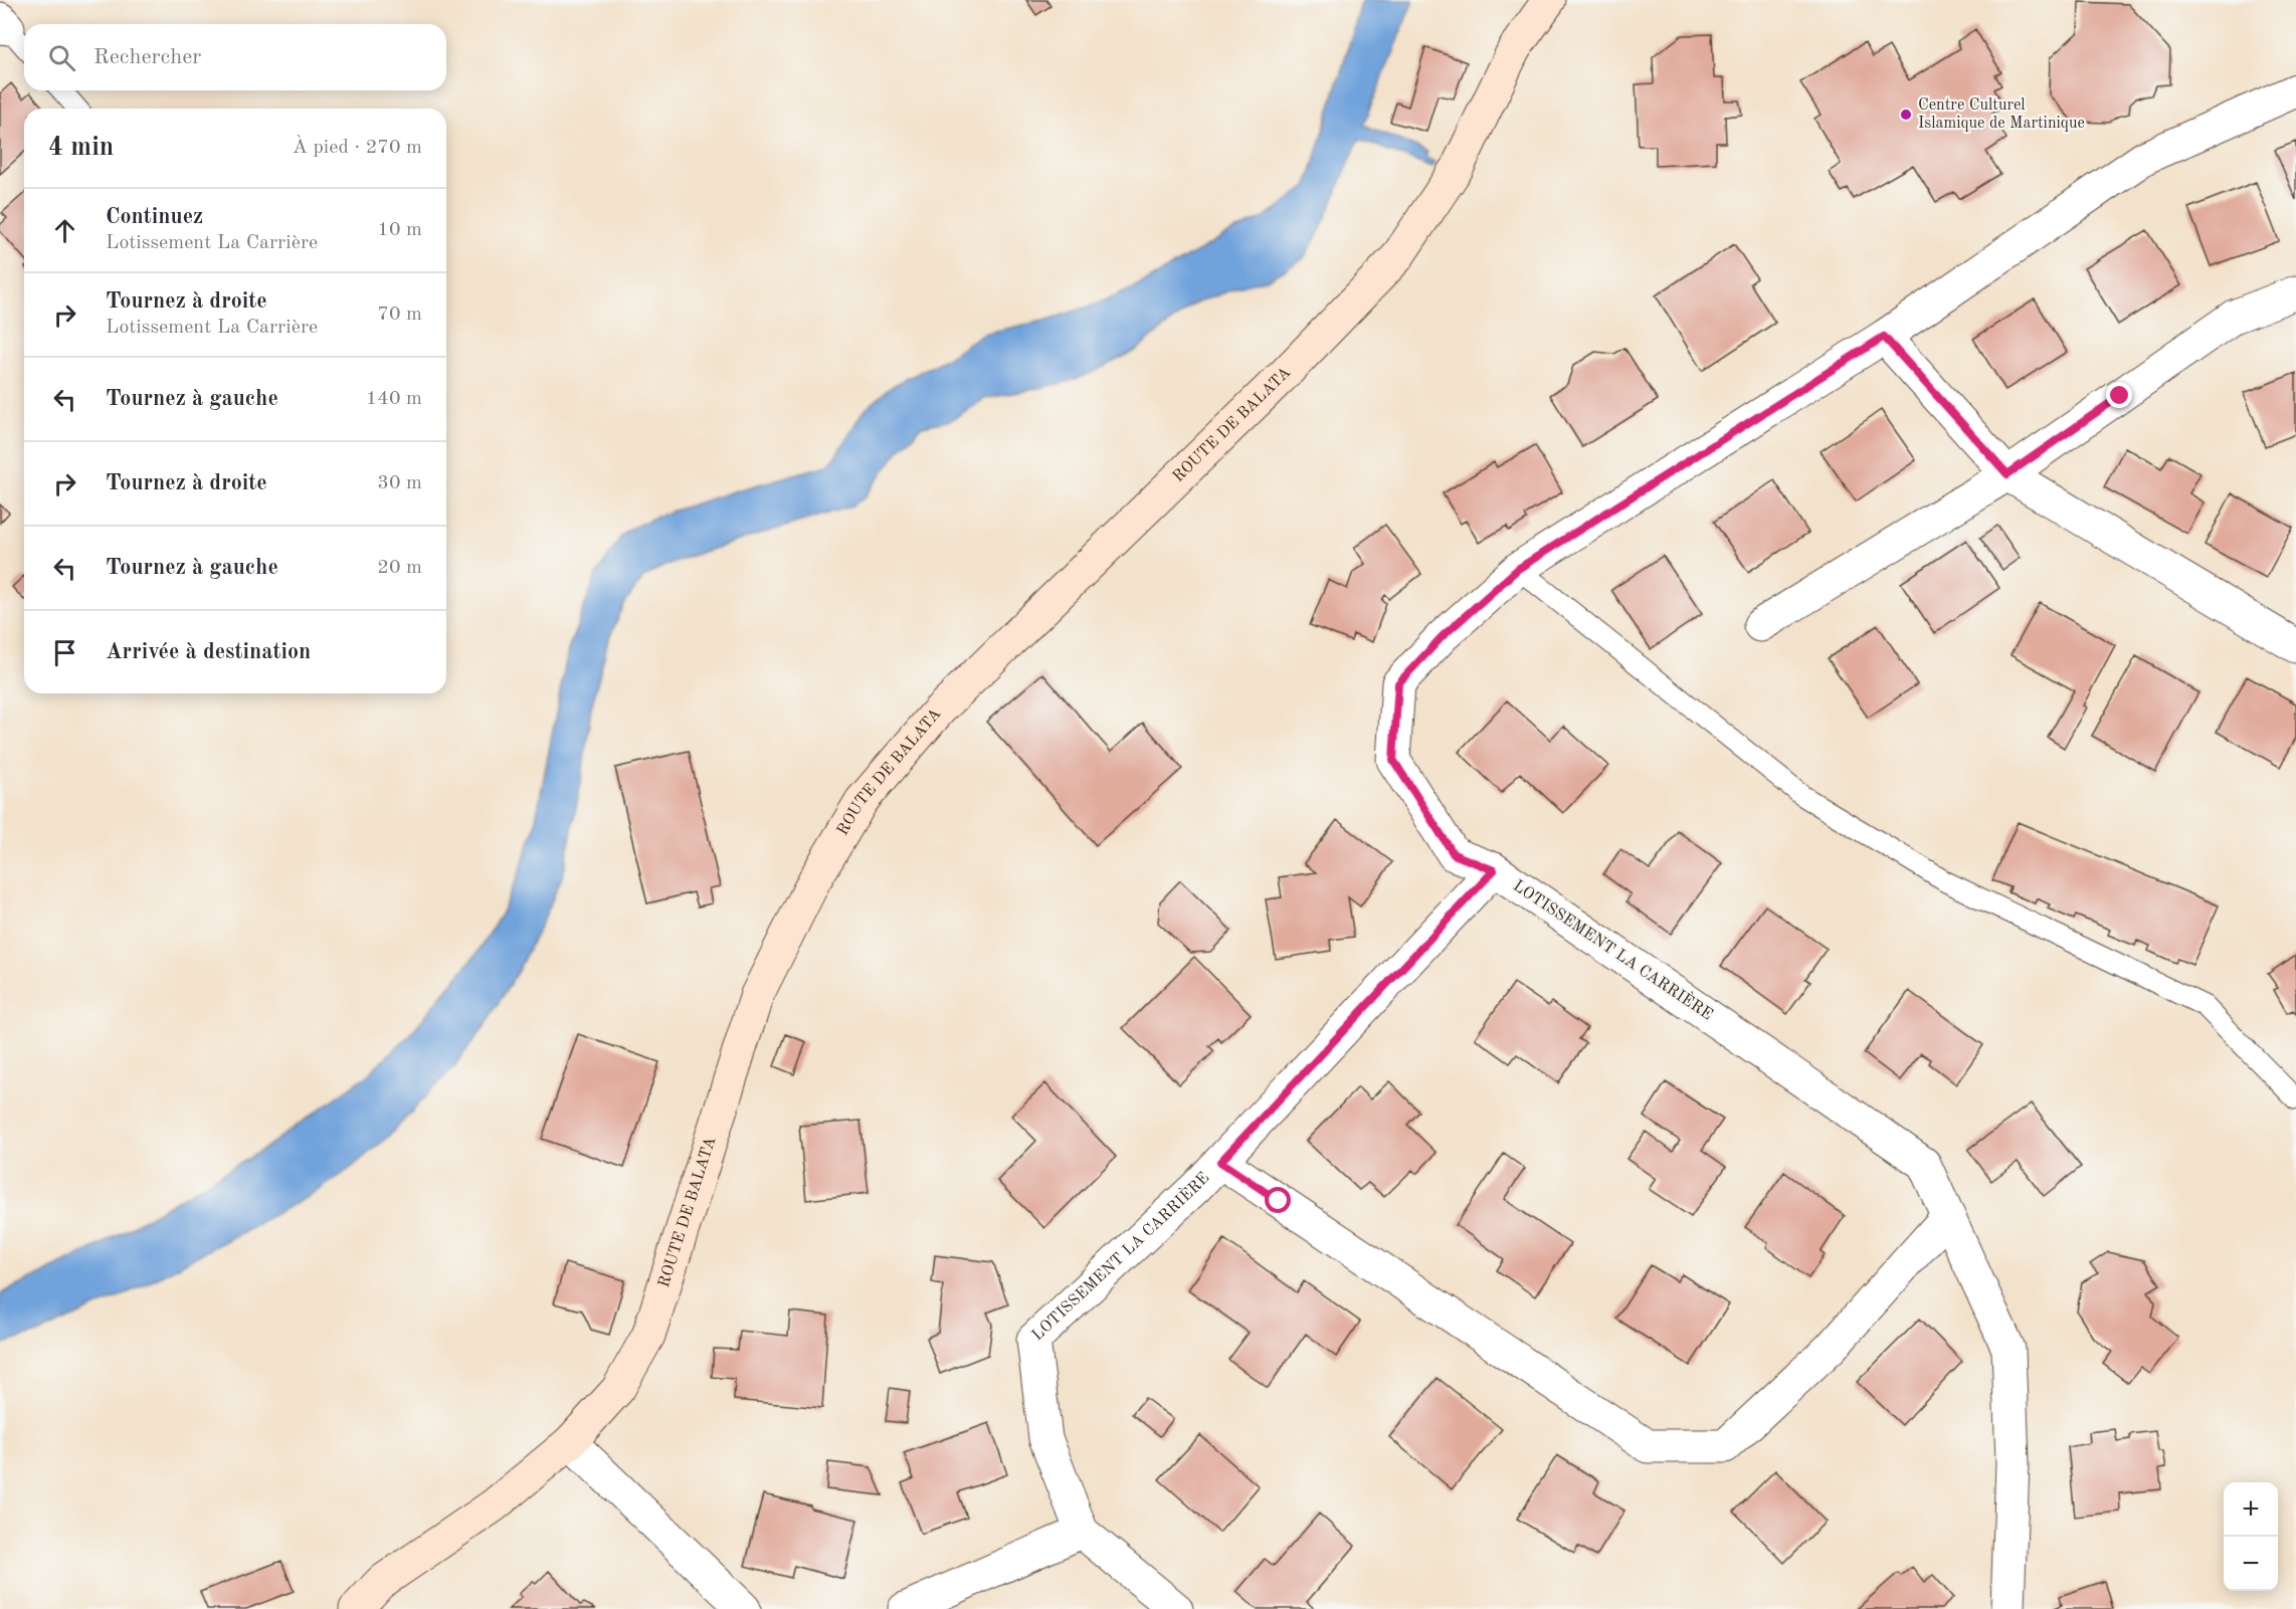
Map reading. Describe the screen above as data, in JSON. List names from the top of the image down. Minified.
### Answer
{"streets":{"main road":["ROUTE DE BALATA"],"street":["LOTISSEMENT LA CARRIÈRE"]},"places":["Centre Culturel Islamique de Martinique"],"page":{"search":"Rechercher","heading":["4 min","À pied · 270 m"],"list":[["Continuez","Lotissement La Carrière","10 m"],["Tournez à droite","Lotissement La Carrière","70 m"],["Tournez à gauche","140 m"],["Tournez à droite","30 m"],["Tournez à gauche","20 m"],"Arrivée à destination"],"map_buttons":["+","−"]}}
